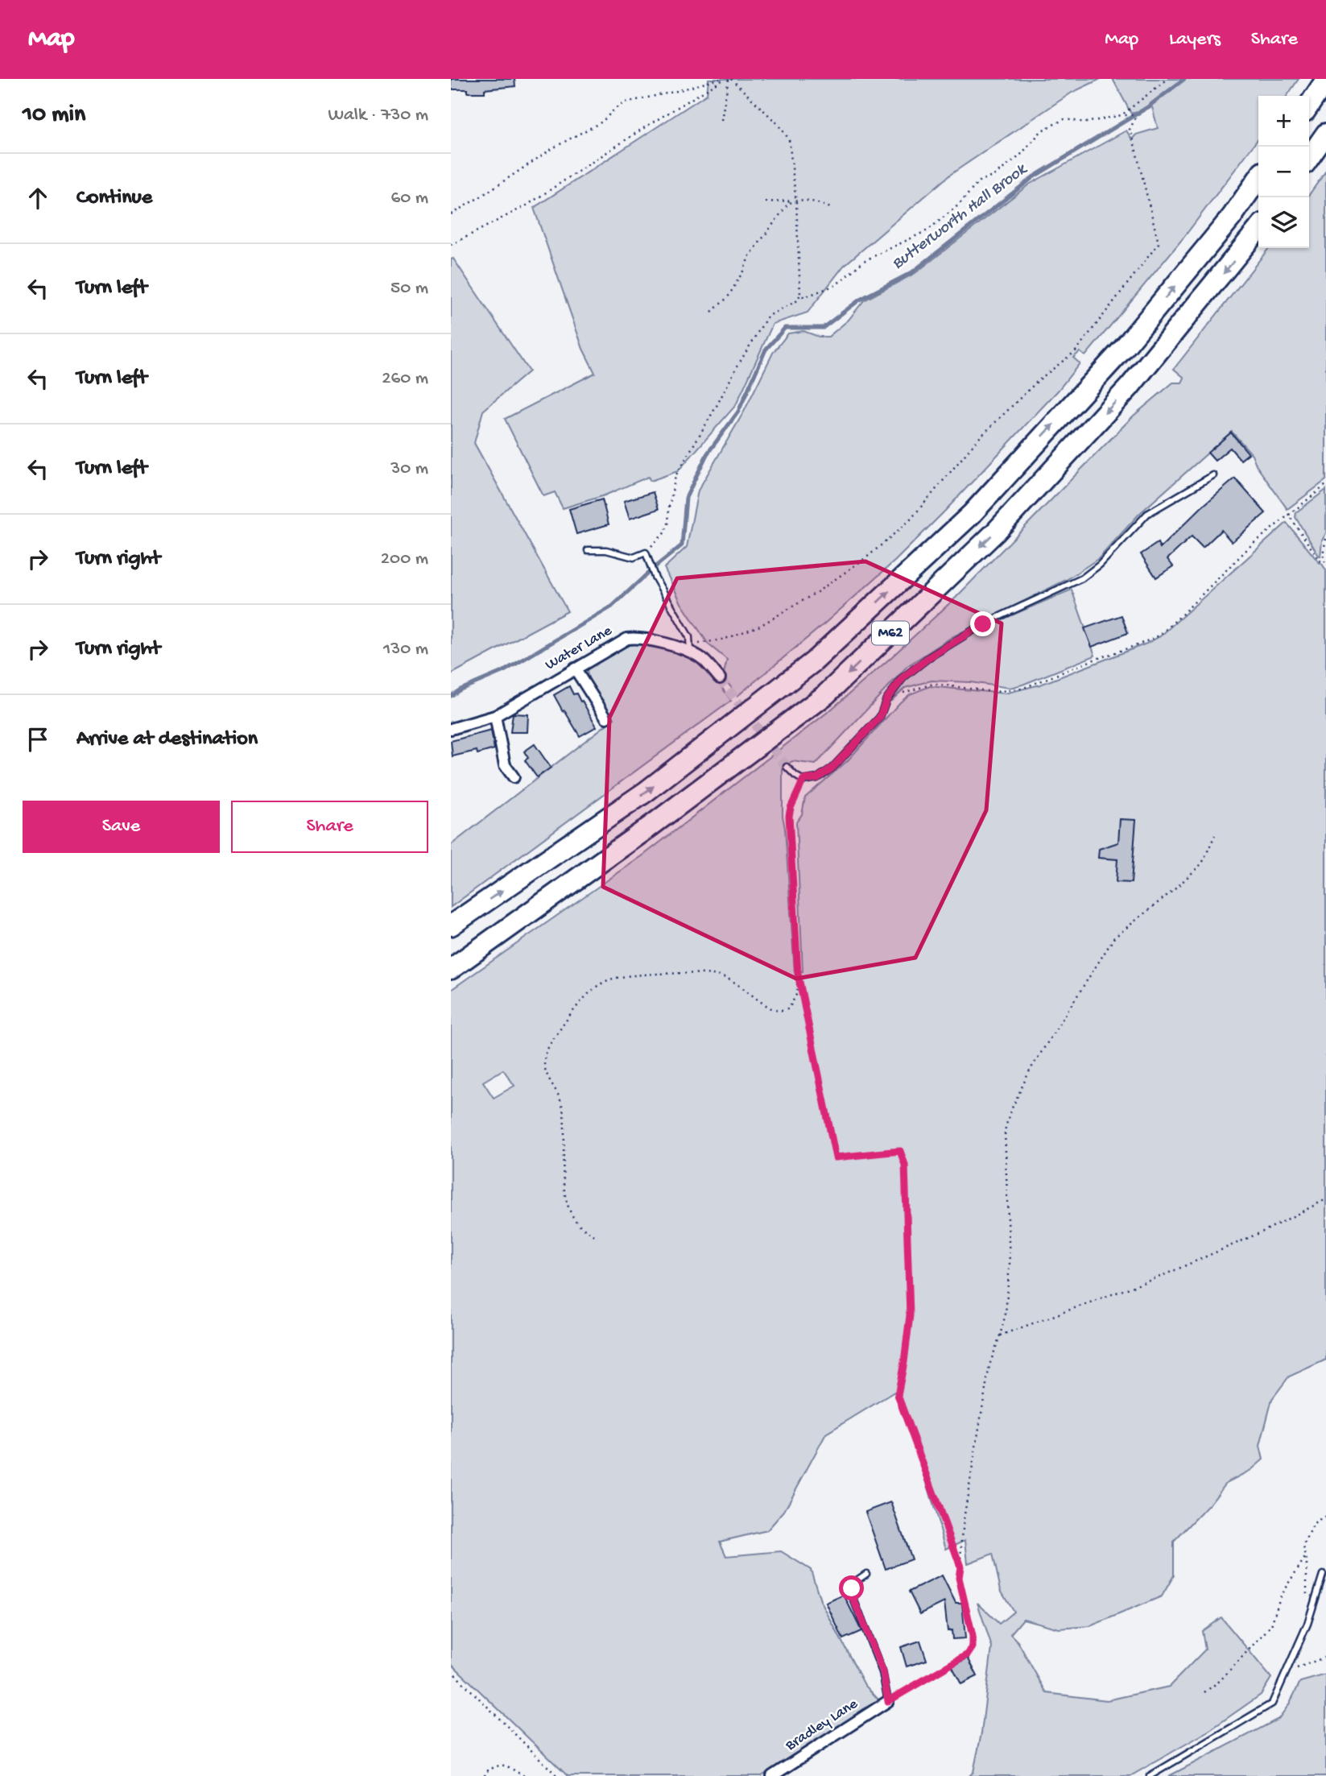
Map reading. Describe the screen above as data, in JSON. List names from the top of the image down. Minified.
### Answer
{"streets":{"highway":["M62"],"street":["Water Lane","Bradley Lane"]},"water":["Butterworth Hall Brook"],"page":{"header":"Map","nav":["Map","Layers","Share"],"heading":["10 min","Walk · 730 m"],"map_buttons":["+","−"],"list":[["Continue","60 m"],["Turn left","50 m"],["Turn left","260 m"],["Turn left","30 m"],["Turn right","200 m"],["Turn right","130 m"],"Arrive at destination"],"buttons":["Save","Share"]}}
